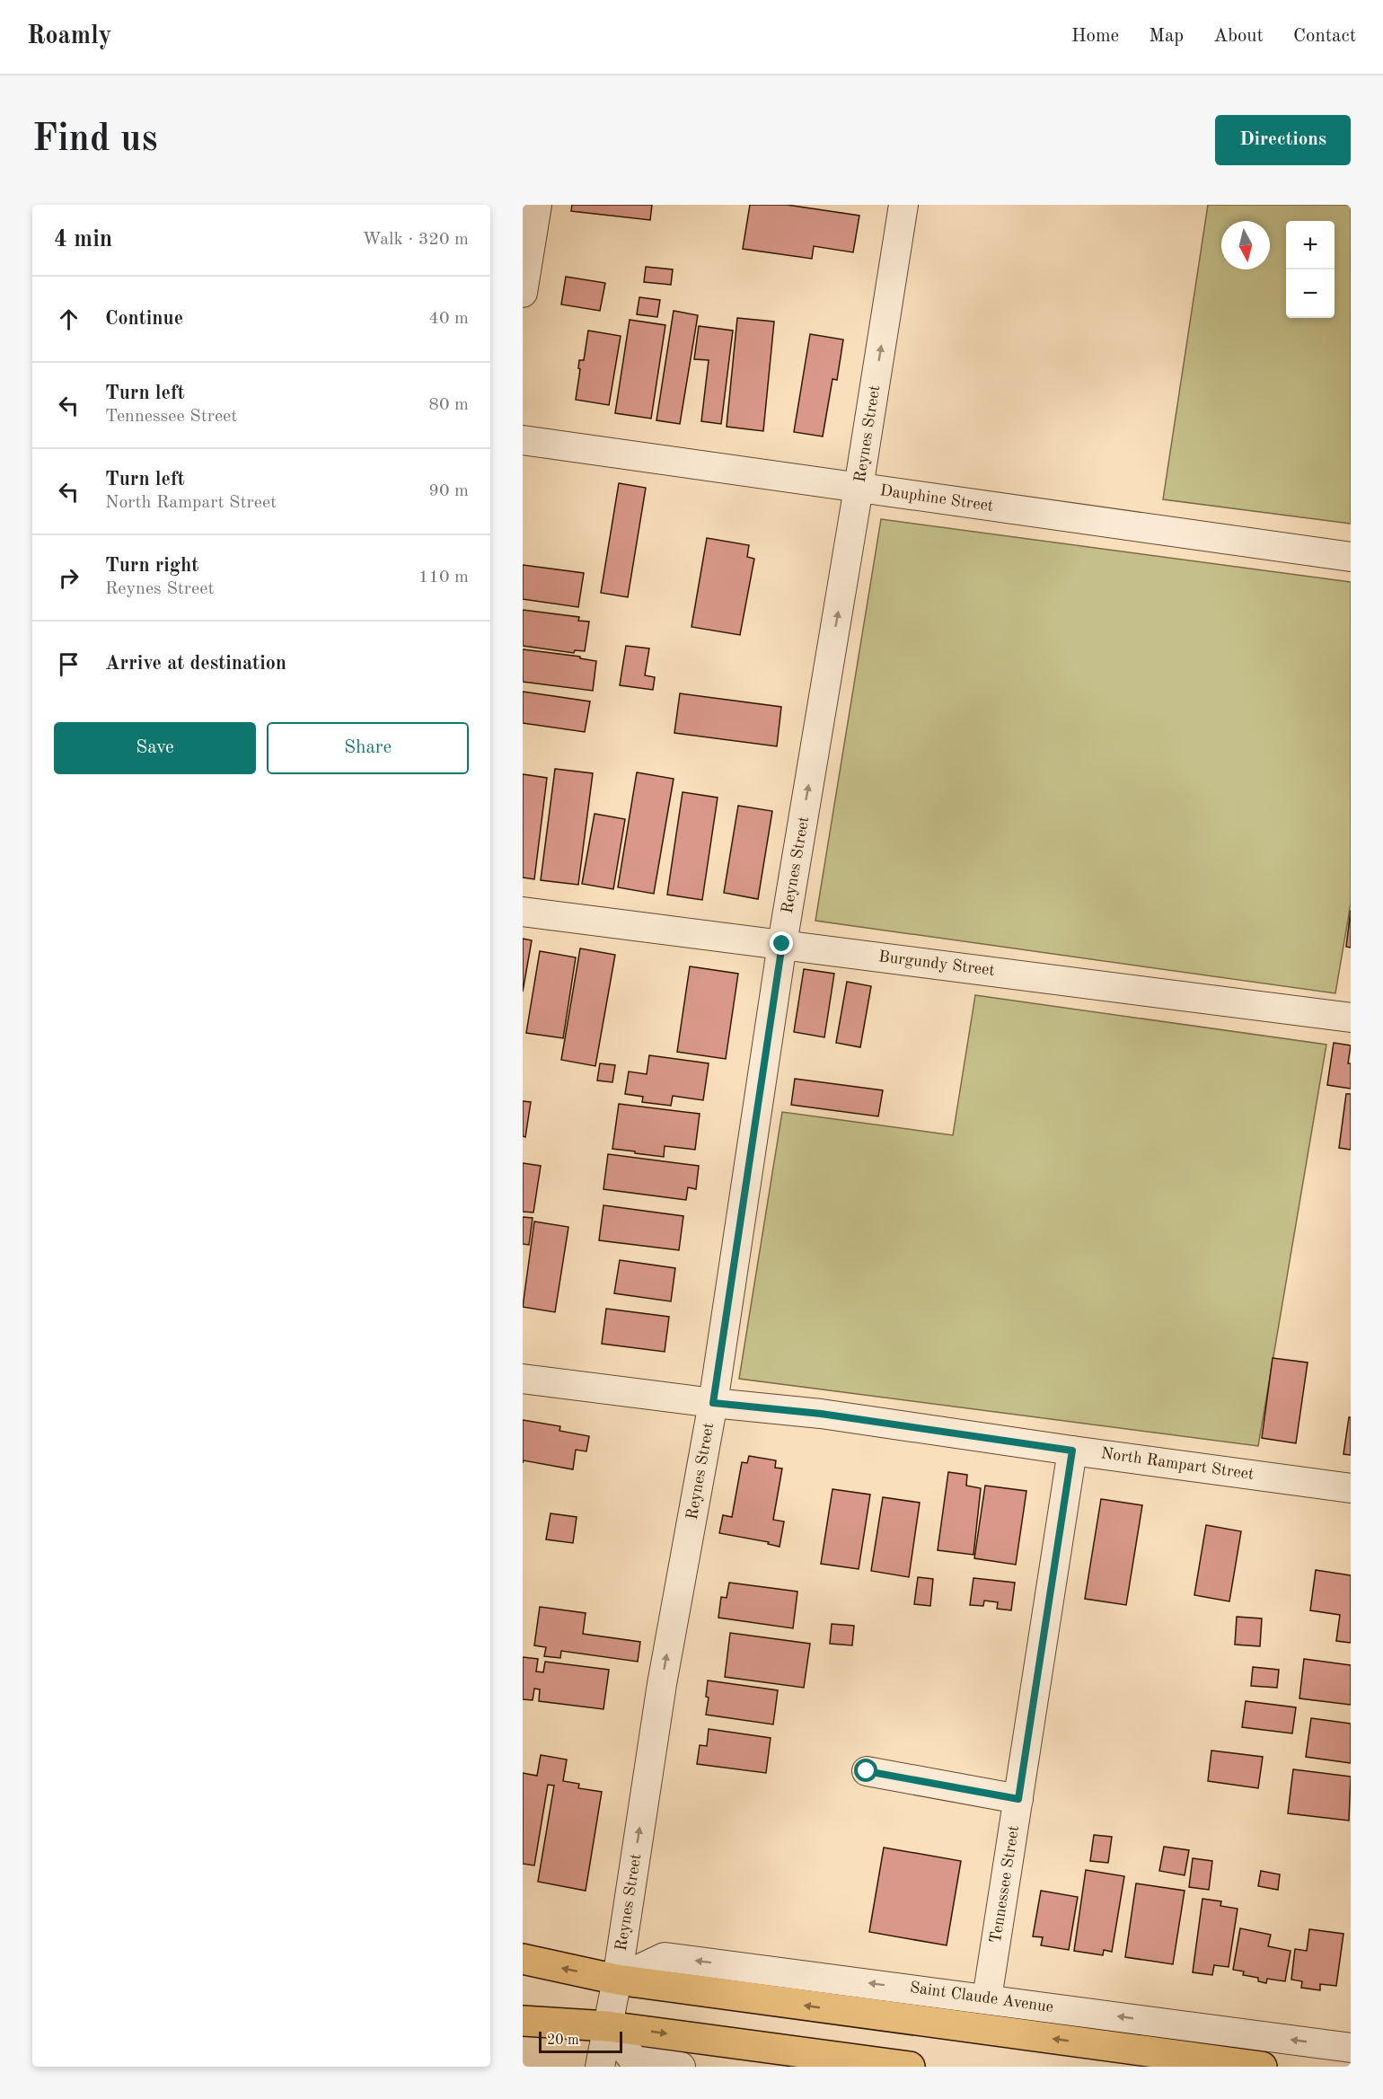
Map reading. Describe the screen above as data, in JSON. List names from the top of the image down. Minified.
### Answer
{"streets":{"main road":["Saint Claude Avenue"],"street":["Reynes Street","Dauphine Street","Burgundy Street","North Rampart Street","Tennessee Street"]},"crossings":[["Reynes Street","Dauphine Street"],["Reynes Street","Burgundy Street"],["Reynes Street","North Rampart Street"],["Reynes Street","Saint Claude Avenue"],["North Rampart Street","Tennessee Street"],["Tennessee Street","Saint Claude Avenue"]],"one_way":["Reynes Street","Saint Claude Avenue"],"scale_bar":"20 m","north":"bottom","page":{"header":"Roamly","nav":["Home","Map","About","Contact"],"buttons":["Directions",["Save","Share"]],"title":"Find us","heading":["4 min","Walk · 320 m"],"map_buttons":["+","−"],"list":[["Continue","40 m"],["Turn left","Tennessee Street","80 m"],["Turn left","North Rampart Street","90 m"],["Turn right","Reynes Street","110 m"],"Arrive at destination"],"scale":"20 m"}}
